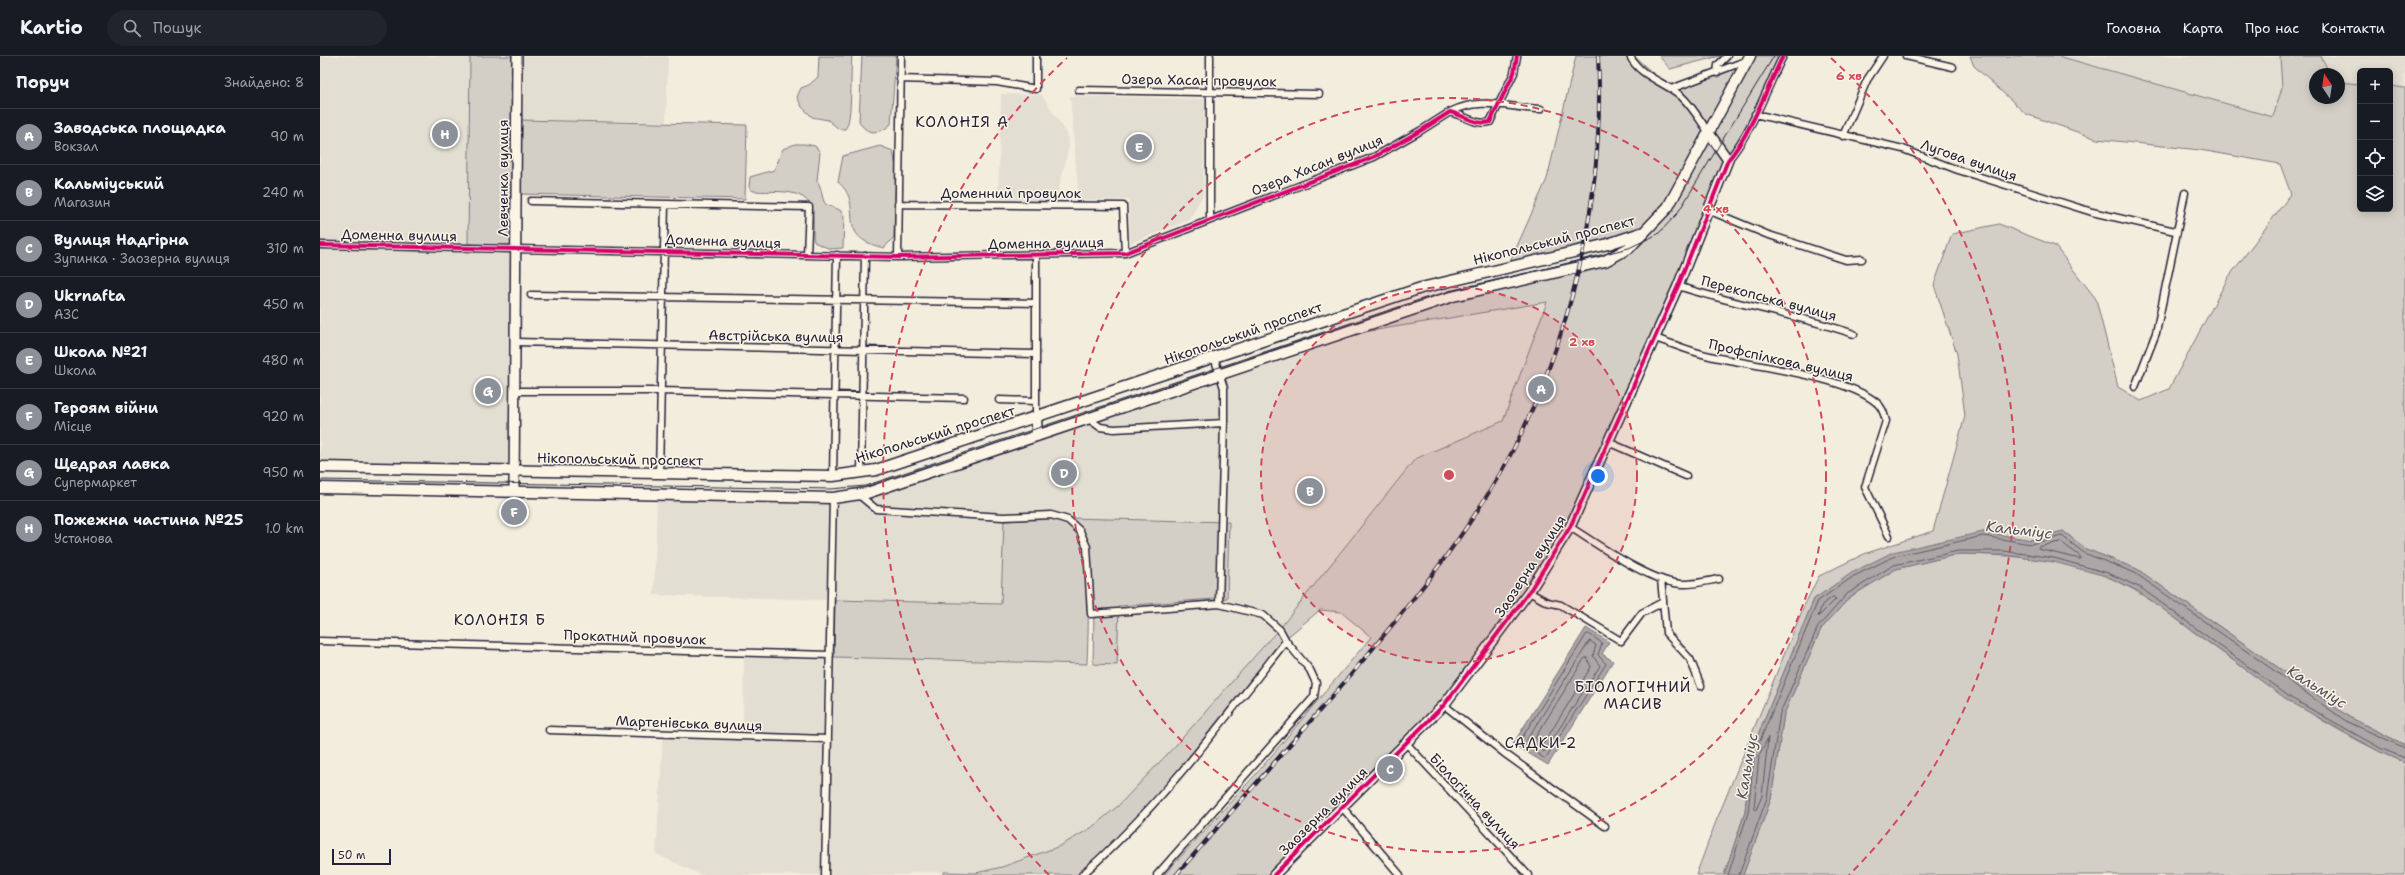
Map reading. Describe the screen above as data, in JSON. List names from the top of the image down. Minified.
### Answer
{"streets":{"main road":["Нікопольський проспект"],"street":["Озера Хасан провулок","Лугова вулиця","Озера Хасан вулиця","Левченка вулиця","Доменний провулок","Доменна вулиця","Перекопська вулиця","Австрійська вулиця","Профспілкова вулиця","Заозерна вулиця","Прокатний провулок","Мартенівська вулиця","Біологічна вулиця"]},"crossings":[["Лугова вулиця","Заозерна вулиця"],["Озера Хасан вулиця","Доменний провулок"],["Озера Хасан вулиця","Доменна вулиця"],["Левченка вулиця","Доменна вулиця"],["Левченка вулиця","Нікопольський проспект"],["Левченка вулиця","Австрійська вулиця"],["Доменний провулок","Доменна вулиця"],["Перекопська вулиця","Заозерна вулиця"],["Профспілкова вулиця","Заозерна вулиця"],["Заозерна вулиця","Біологічна вулиця"]],"districts":["КОЛОНІЯ А","КОЛОНІЯ Б","БІОЛОГІЧНИЙ МАСИВ","САДКИ-2"],"water":["Кальміус"],"scale_bar":"50 m","north":"top","page":{"header":"Kartio","search":"Пошук","nav":["Головна","Карта","Про нас","Контакти"],"heading":["Поруч","Знайдено: 8"],"map_buttons":["+","−"],"list":[{"mark":"A","name":"Заводська площадка","note":"Вокзал","value":"90 m"},{"mark":"B","name":"Кальміуський","note":"Магазин","value":"240 m"},{"mark":"C","name":"Вулиця Надгірна","note":"Зупинка · Заозерна вулиця","value":"310 m"},{"mark":"D","name":"Ukrnafta","note":"АЗС","value":"450 m"},{"mark":"E","name":"Школа №21","note":"Школа","value":"480 m"},{"mark":"F","name":"Героям війни","note":"Місце","value":"920 m"},{"mark":"G","name":"Щедрая лавка","note":"Супермаркет","value":"950 m"},{"mark":"H","name":"Пожежна частина №25","note":"Установа","value":"1.0 km"}],"pins":["H","E","A","G","D","B","F","C"],"scale":"50 m"},"rings":["6 хв","4 хв","2 хв"]}
